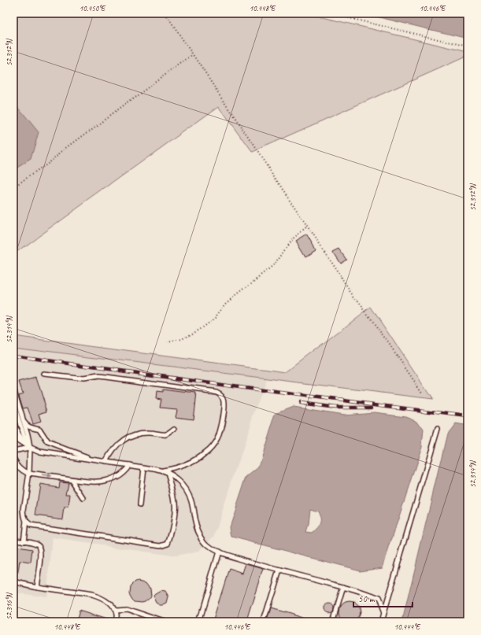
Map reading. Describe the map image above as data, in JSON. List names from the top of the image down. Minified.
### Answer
{"scale_bar":"50 m","coordinates":["10.450°E","10.448°E","10.446°E","52.312°N","52.314°N","52.316°N","10.444°E"]}
